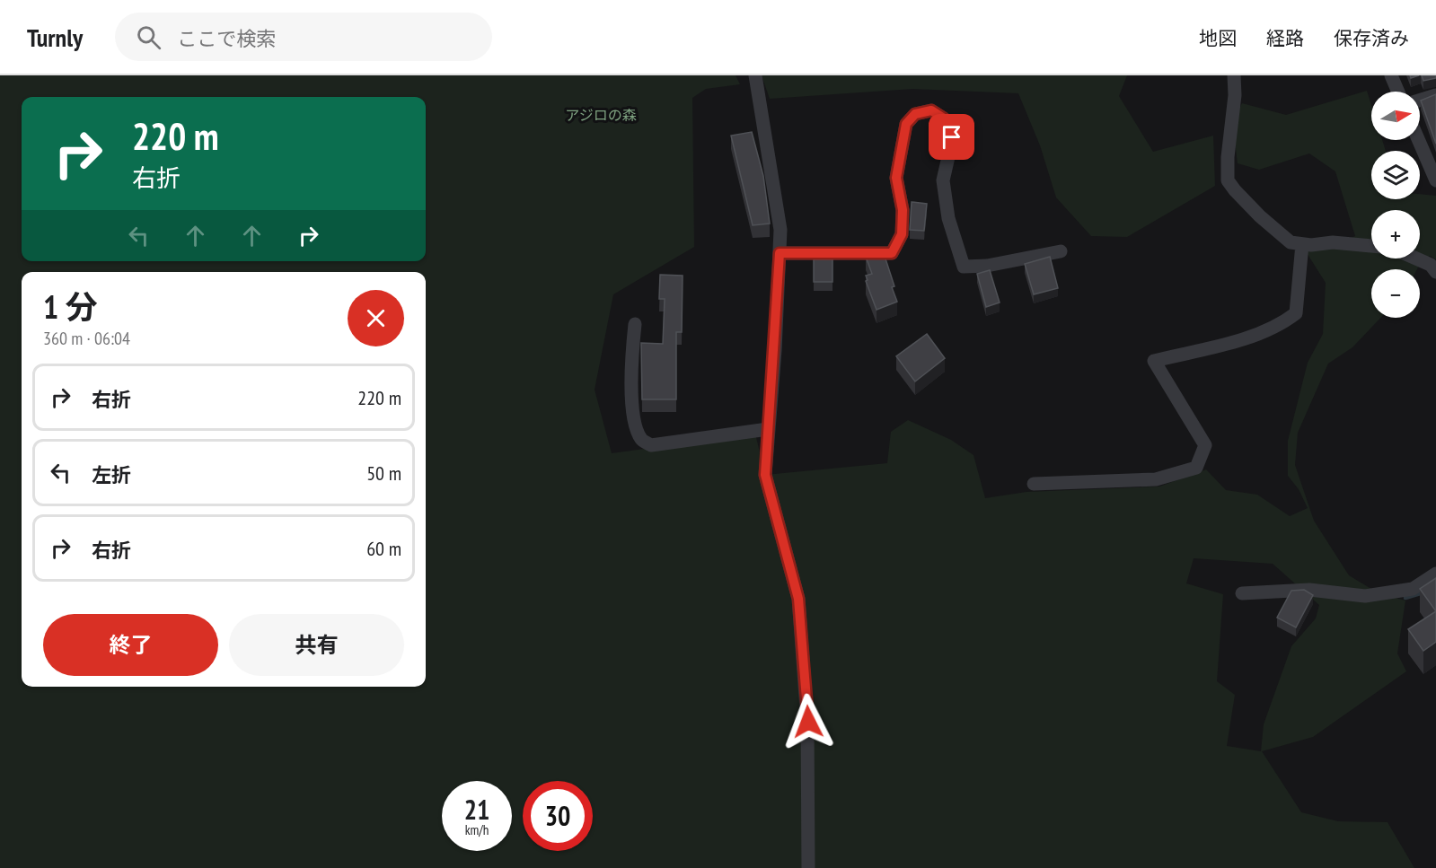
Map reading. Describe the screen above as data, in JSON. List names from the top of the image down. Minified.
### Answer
{"parks":["アジロの森"],"north":"right","page":{"header":"Turnly","search":"ここで検索","nav":["地図","経路","保存済み"],"map_buttons":["+","−"],"turn":["220 m","右折"],"heading":["1 分","360 m · 06:04"],"list":[{"name":"右折","value":"220 m"},{"name":"左折","value":"50 m"},{"name":"右折","value":"60 m"}],"buttons":["終了","共有"],"speed":"21 km/h","limit":"30"}}
